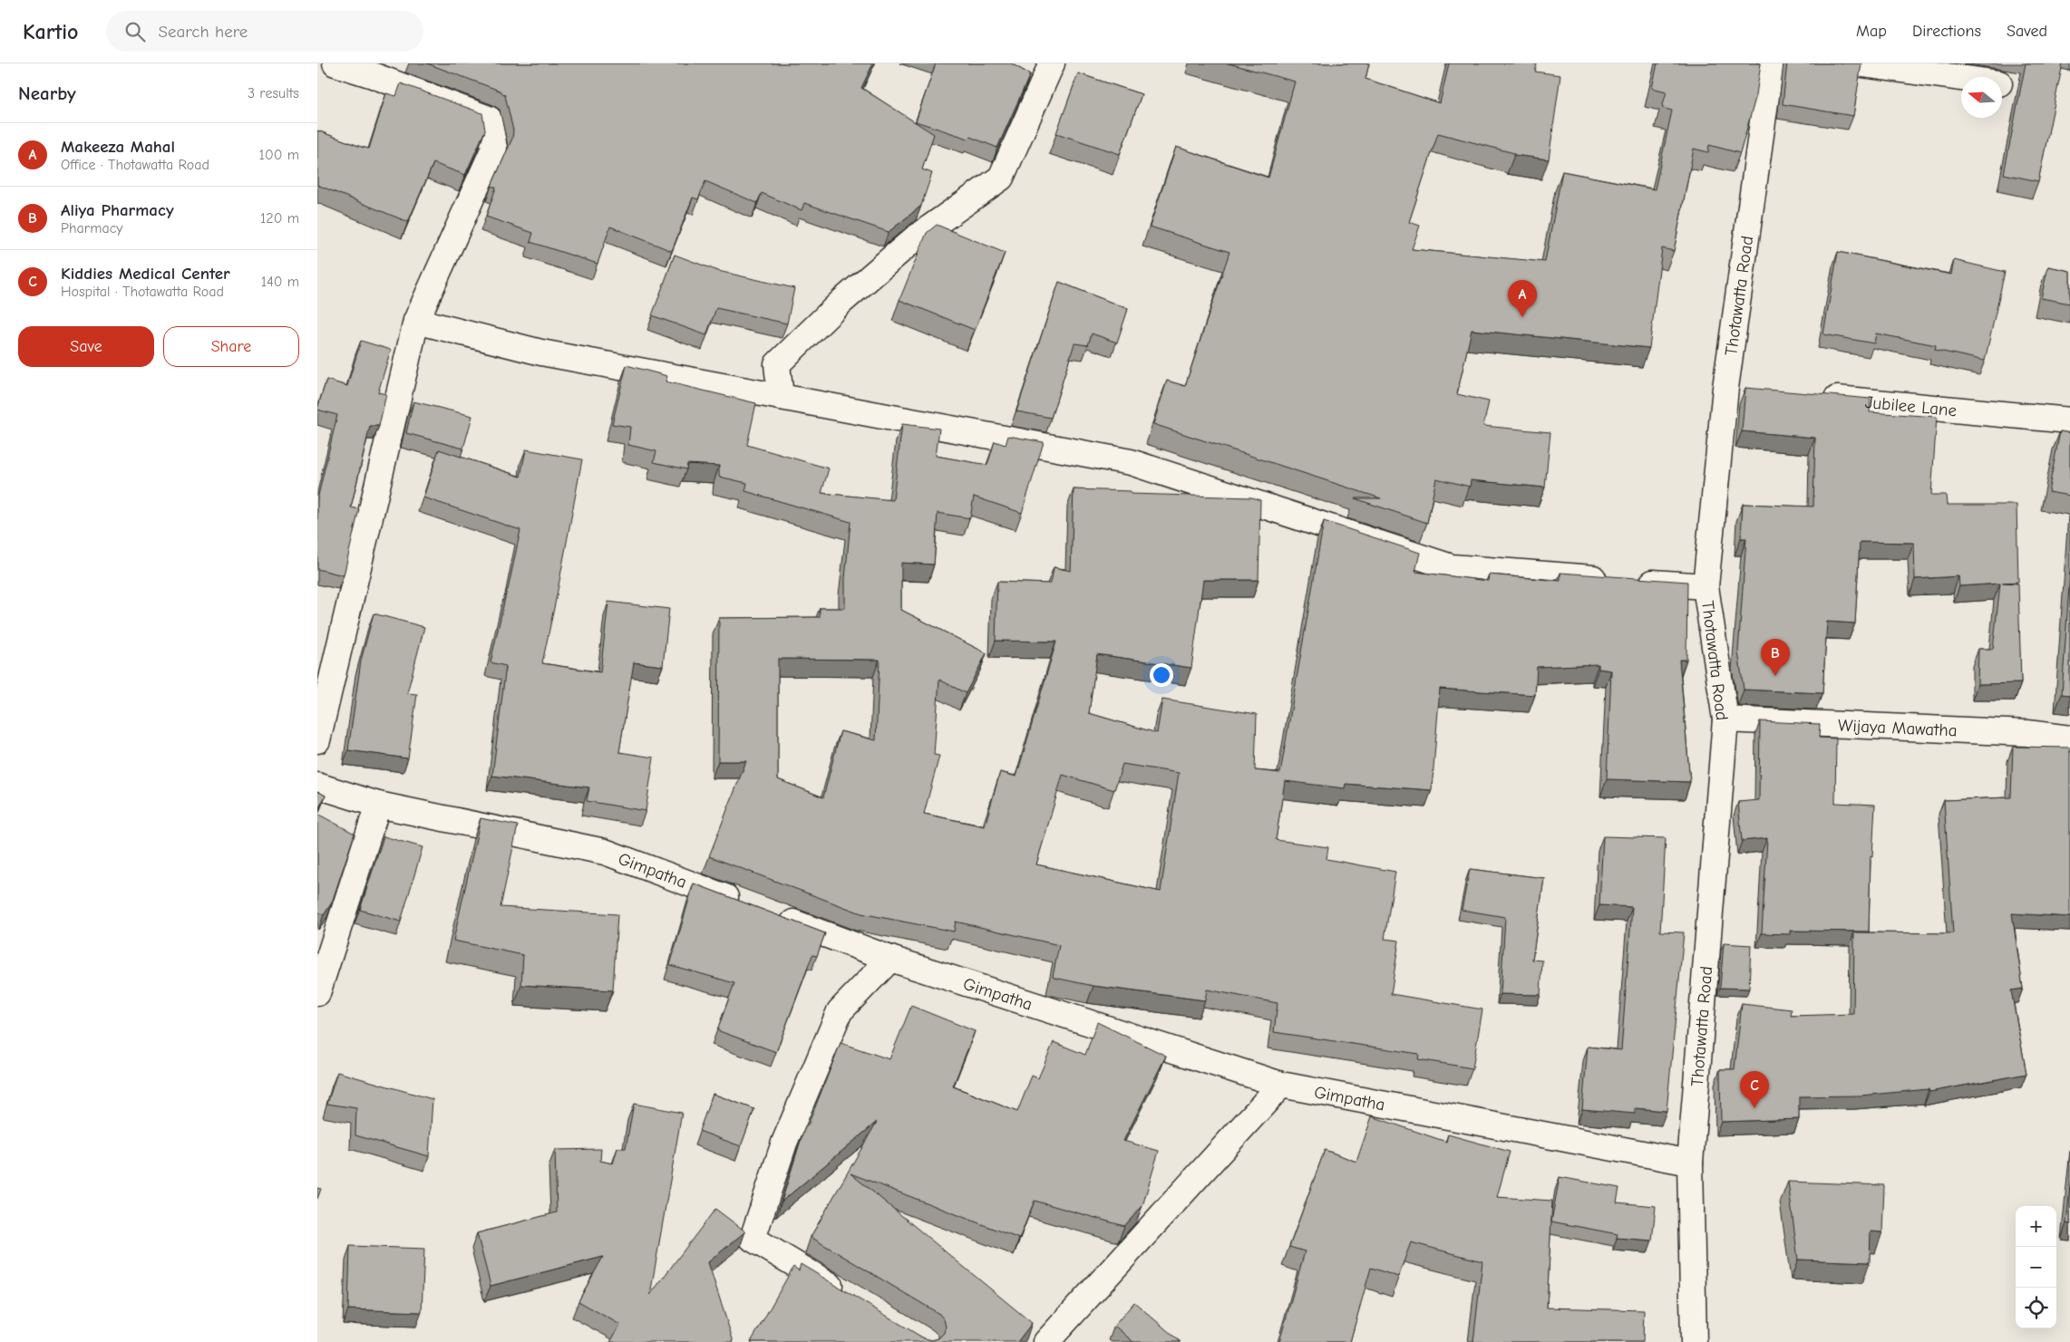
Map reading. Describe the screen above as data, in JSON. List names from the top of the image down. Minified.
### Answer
{"streets":{"street":["Thotawatta Road","Jubilee Lane","Wijaya Mawatha","Gimpatha"]},"crossings":[["Thotawatta Road","Wijaya Mawatha"],["Thotawatta Road","Gimpatha"]],"north":"left","page":{"header":"Kartio","search":"Search here","nav":["Map","Directions","Saved"],"heading":["Nearby","3 results"],"list":[{"mark":"A","name":"Makeeza Mahal","note":"Office · Thotawatta Road","value":"100 m"},{"mark":"B","name":"Aliya Pharmacy","note":"Pharmacy","value":"120 m"},{"mark":"C","name":"Kiddies Medical Center","note":"Hospital · Thotawatta Road","value":"140 m"}],"pins":["A","B","C"],"buttons":["Save","Share"],"map_buttons":["+","−"]}}
